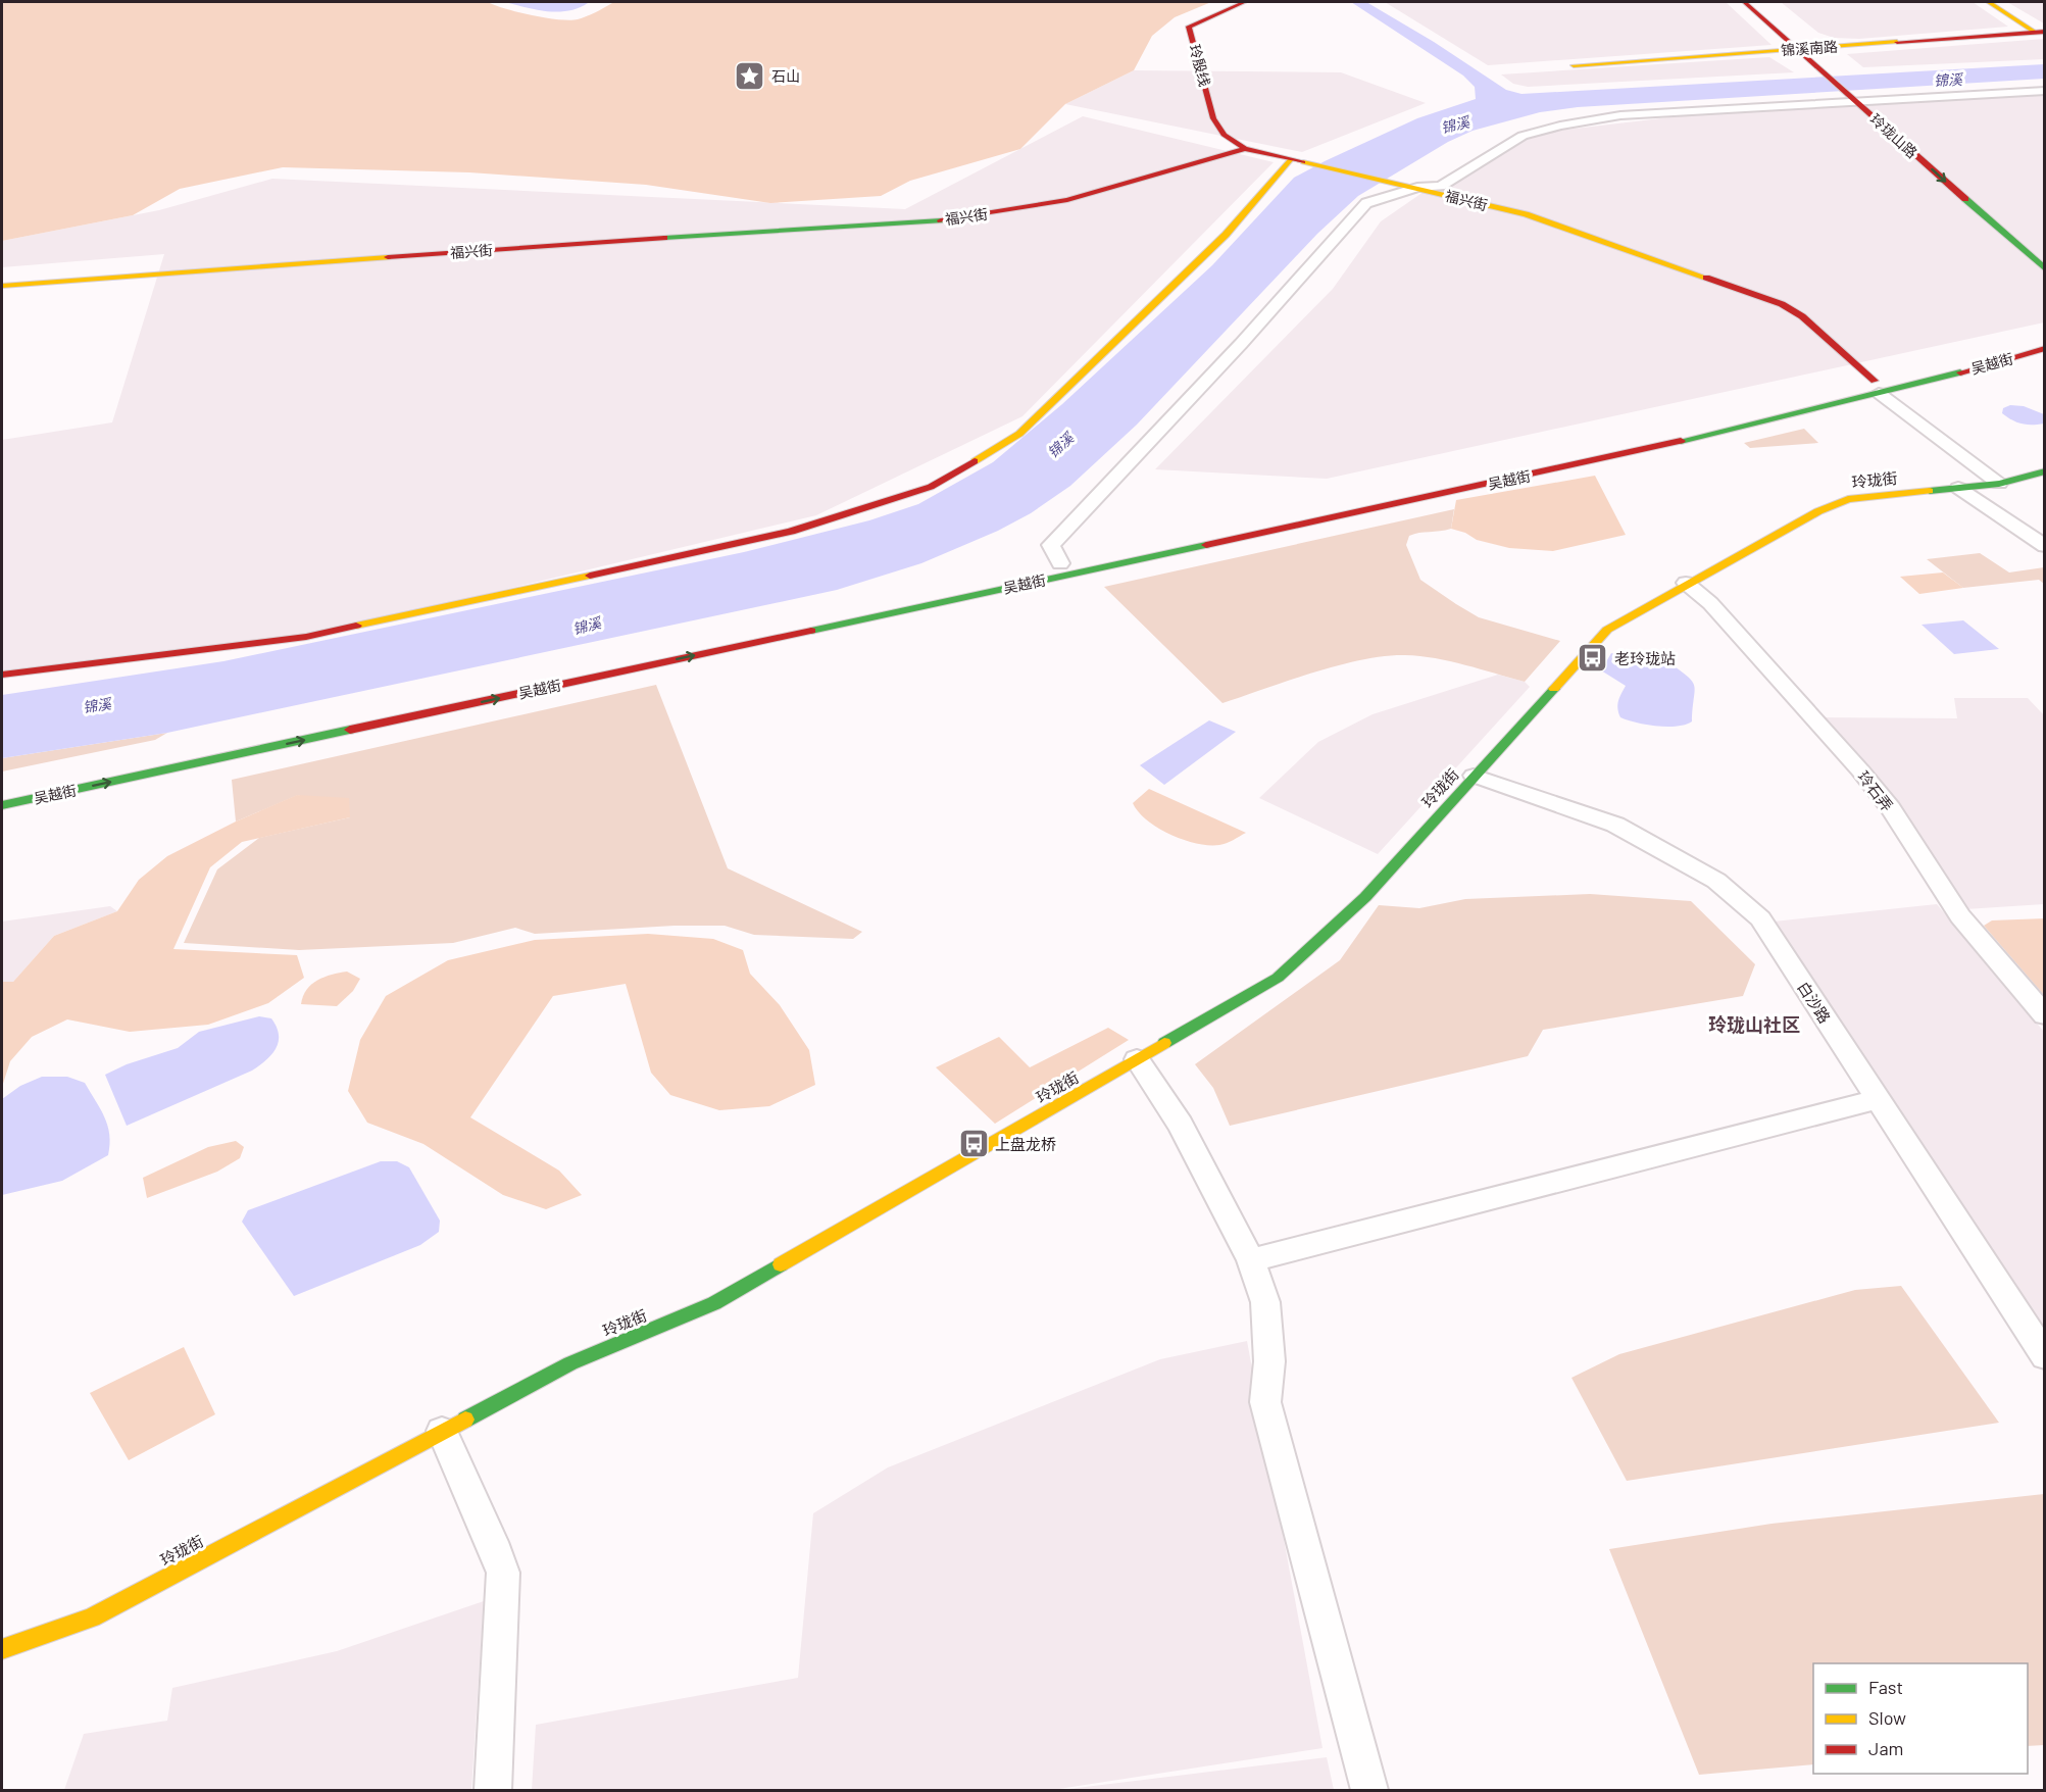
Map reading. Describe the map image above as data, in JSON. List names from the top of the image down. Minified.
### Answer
{"streets":{"main road":["锦溪南路","玲殷线","玲珑山路","福兴街","吴越街","玲珑街"],"street":["玲石弄","白沙路"]},"crossings":[["锦溪南路","玲珑山路"],["玲殷线","福兴街"],["福兴街","吴越街"],["玲珑街","玲石弄"],["玲珑街","白沙路"]],"one_way":["玲珑山路"],"districts":["玲珑山社区"],"water":["锦溪"],"places":{"place":["石山"],"bus stop":["老玲珑站","上盘龙桥"]},"legend":["Fast","Slow","Jam"]}
